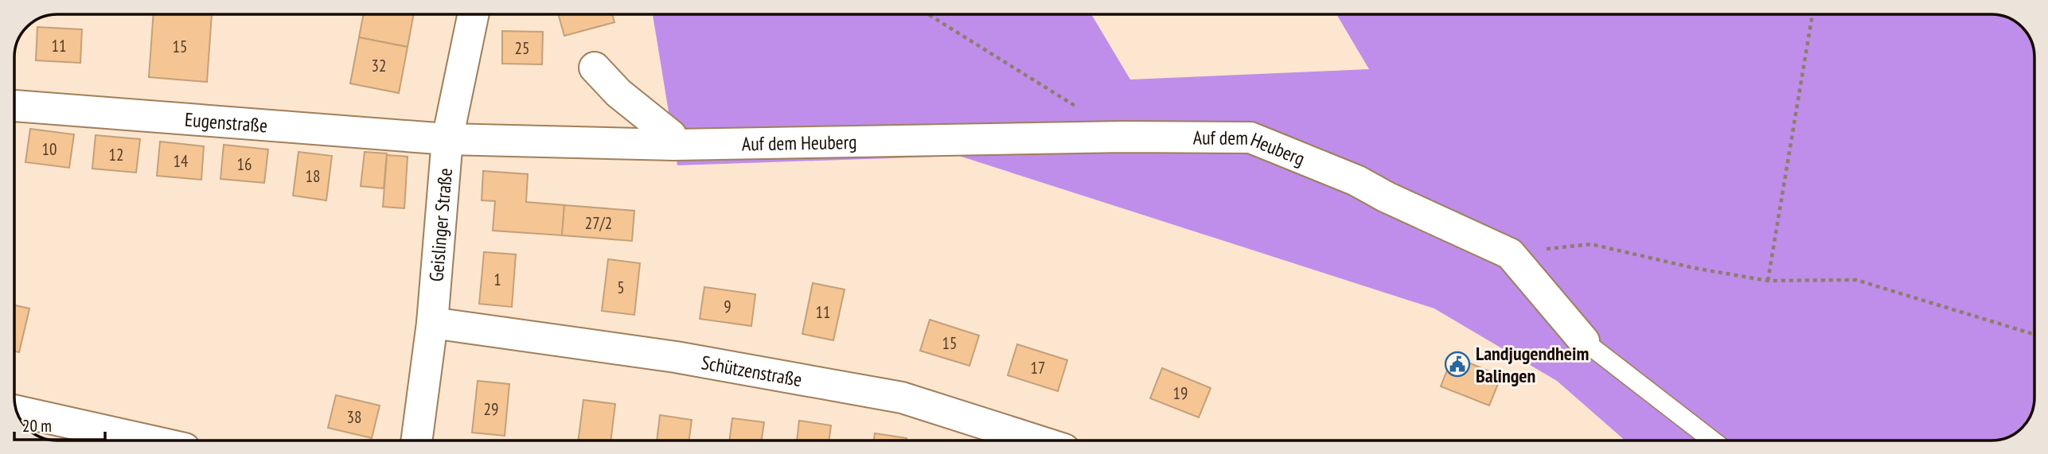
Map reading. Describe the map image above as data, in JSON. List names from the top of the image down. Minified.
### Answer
{"streets":{"street":["Eugenstraße","Auf dem Heuberg","Geislinger Straße","Schützenstraße"]},"crossings":[["Eugenstraße","Auf dem Heuberg"],["Eugenstraße","Geislinger Straße"],["Auf dem Heuberg","Geislinger Straße"],["Geislinger Straße","Schützenstraße"]],"places":{"public building":["Landjugendheim Balingen"]},"house_numbers":["11","15","25","32","10","12","14","16","18","27/2","1","5","9","11","15","17","19","29","38"],"scale_bar":"20 m"}
